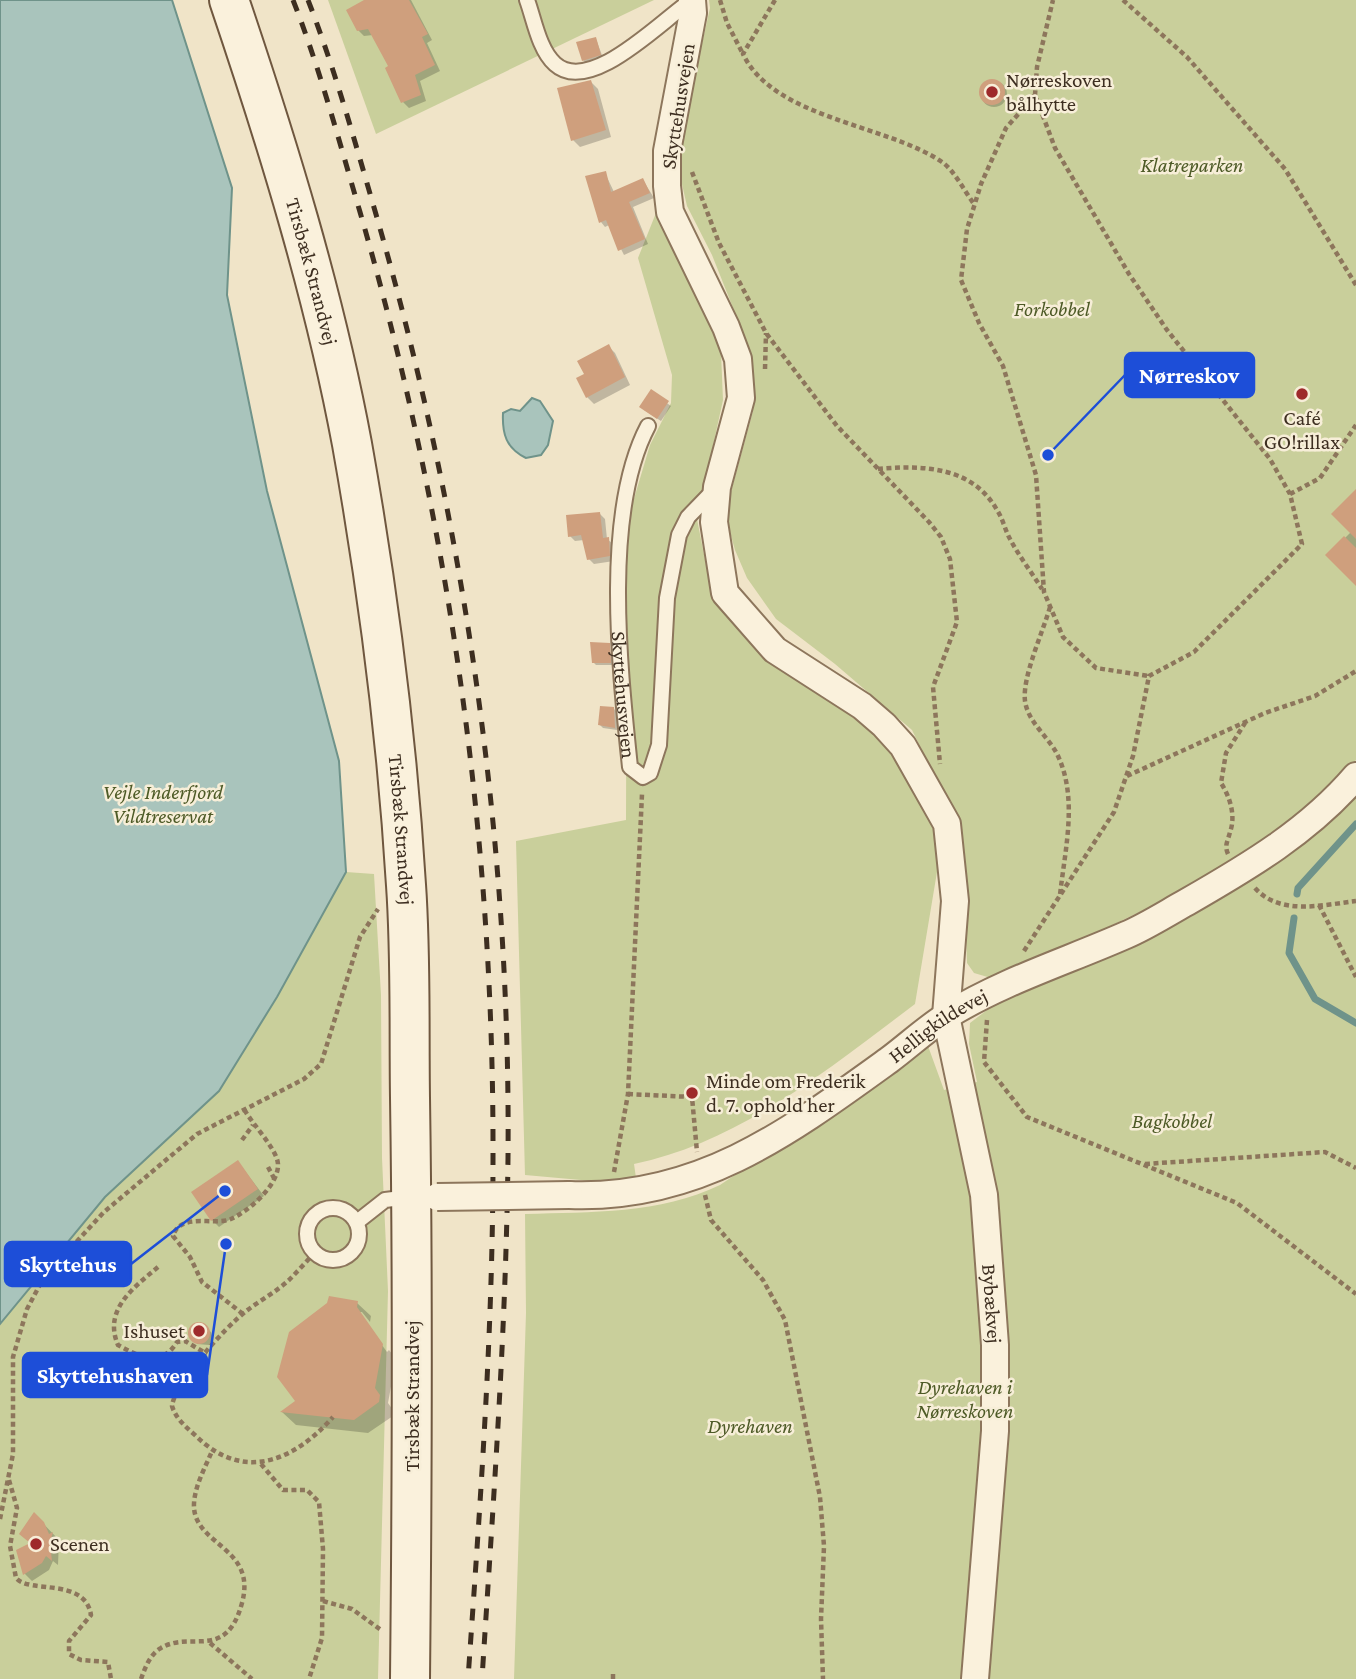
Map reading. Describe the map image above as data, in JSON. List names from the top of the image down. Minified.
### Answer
{"streets":{"street":["Skyttehusvejen","Tirsbæk Strandvej","Helligkildevej","Bybækvej"]},"crossings":[["Skyttehusvejen","Helligkildevej"],["Skyttehusvejen","Bybækvej"],["Tirsbæk Strandvej","Helligkildevej"],["Helligkildevej","Bybækvej"]],"parks":["Klatreparken","Forkobbel","Vejle Inderfjord Vildtreservat","Bagkobbel","Dyrehaven i Nørreskoven","Dyrehaven"],"places":["Nørreskoven bålhytte","Café GO!rillax","Nørreskov","Minde om Frederik d. 7. ophold her","Skyttehus","Skyttehushaven","Ishuset","Scenen"]}
